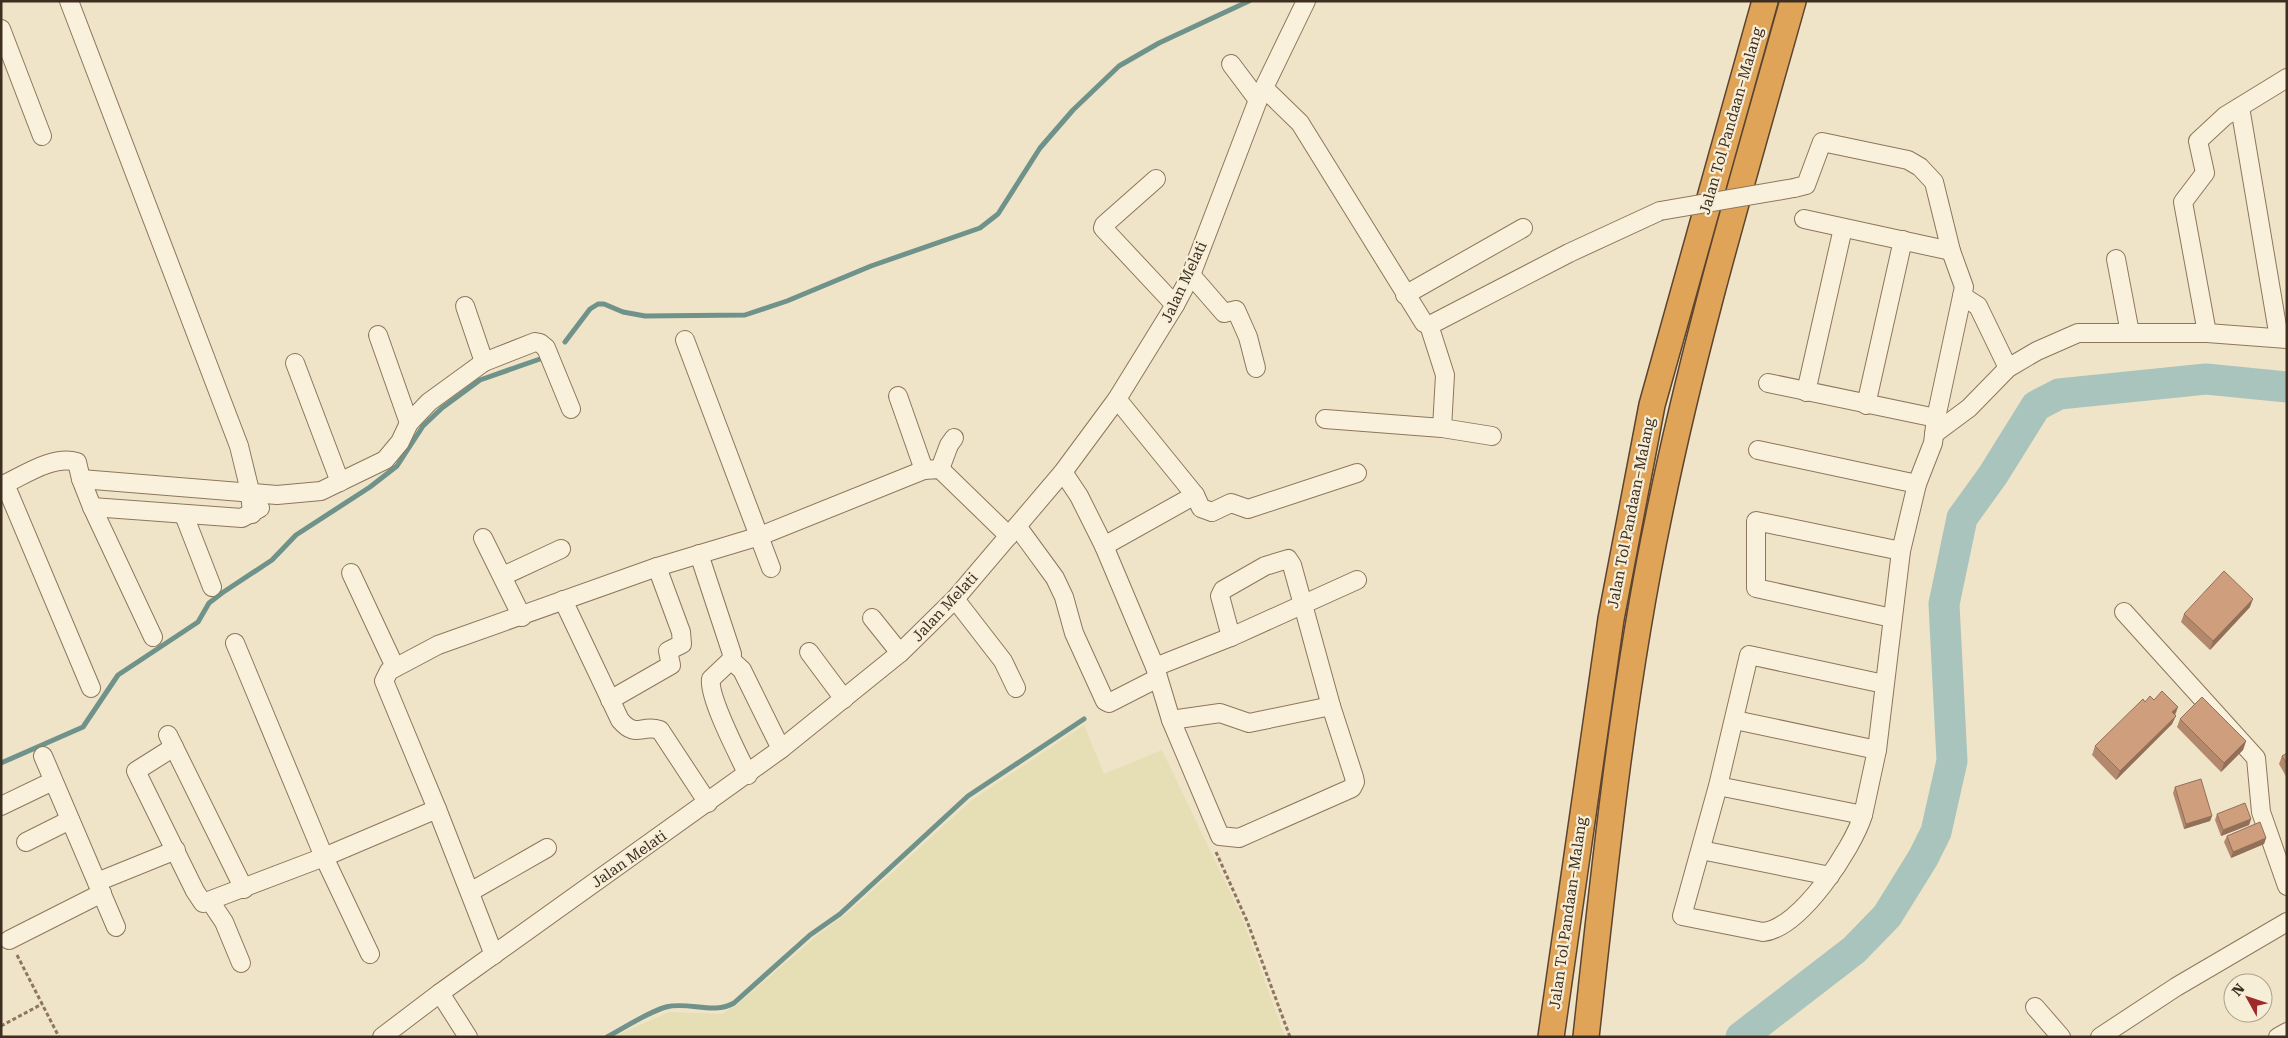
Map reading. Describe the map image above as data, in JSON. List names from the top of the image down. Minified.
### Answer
{"streets":{"highway":["Jalan Tol Pandaan–Malang"],"street":["Jalan Melati"]},"north":"top left"}
